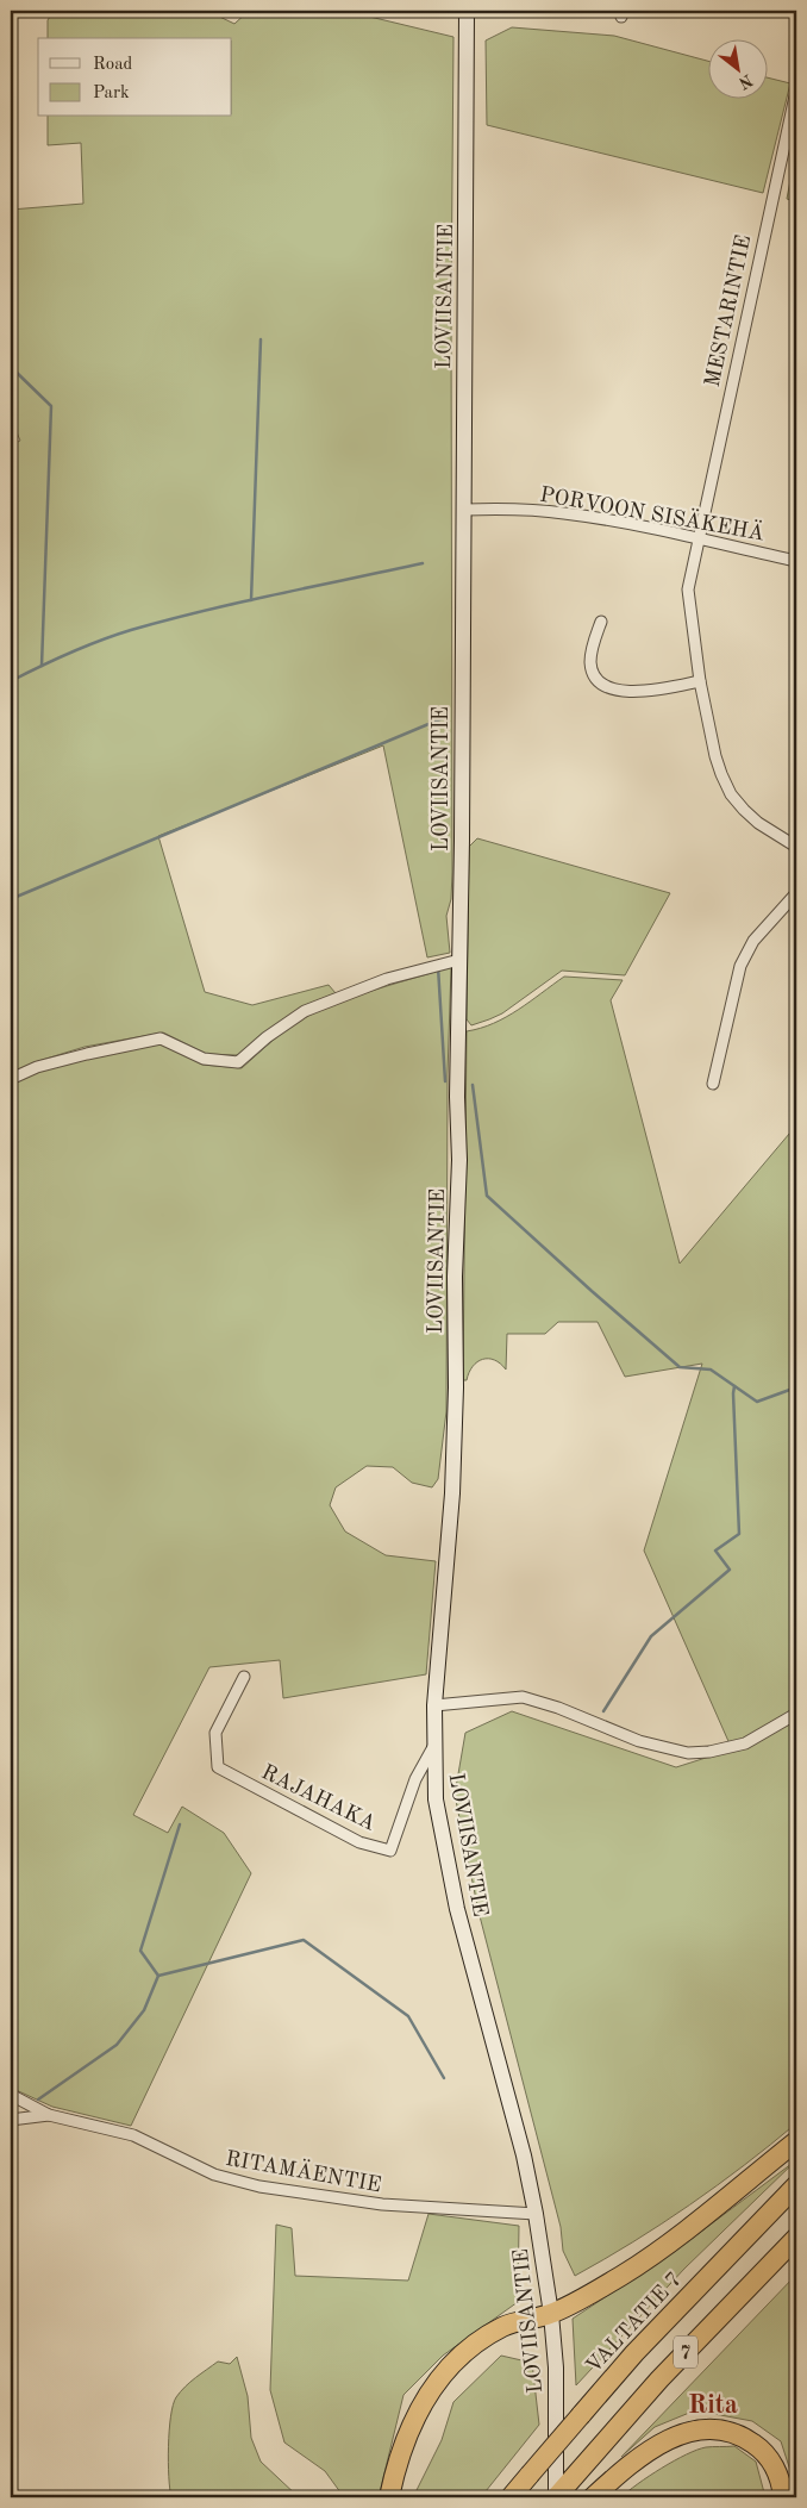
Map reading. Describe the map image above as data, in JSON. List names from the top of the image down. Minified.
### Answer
{"streets":{"highway":["VALTATIE 7","7"],"main road":["LOVIISANTIE"],"street":["MESTARINTIE","PORVOON SISÄKEHÄ","RAJAHAKA","RITAMÄENTIE"]},"crossings":[["LOVIISANTIE","PORVOON SISÄKEHÄ"],["LOVIISANTIE","RAJAHAKA"],["LOVIISANTIE","RITAMÄENTIE"],["LOVIISANTIE","7"],["MESTARINTIE","PORVOON SISÄKEHÄ"]],"districts":["Rita"],"legend":["Road","Park"],"north":"bottom right"}
